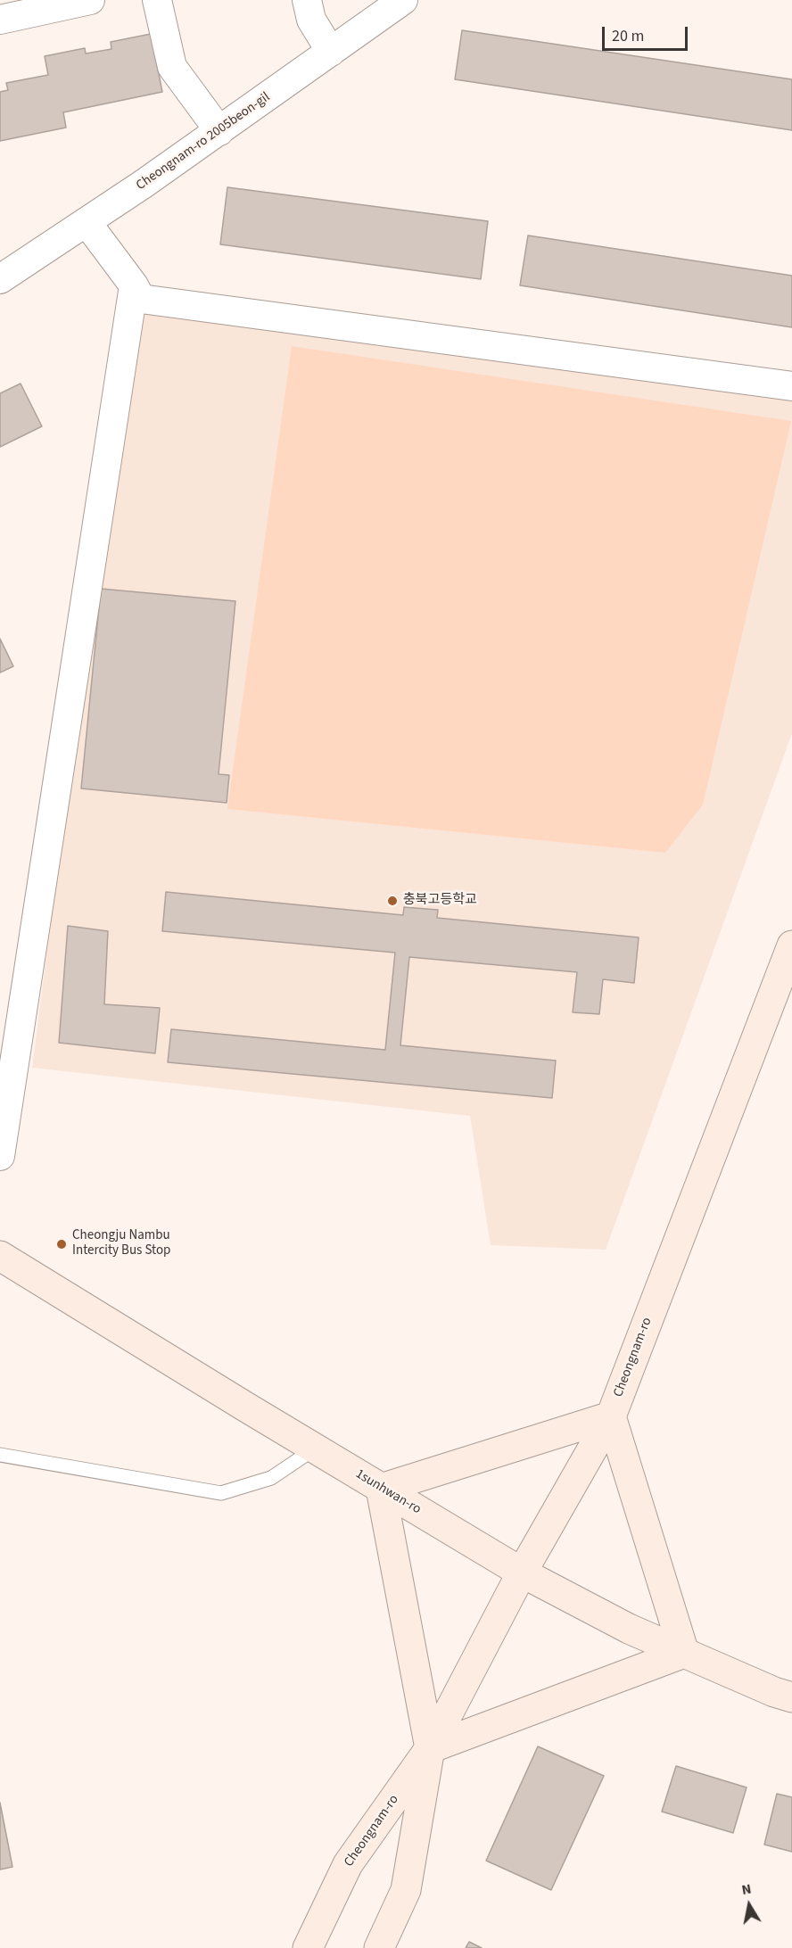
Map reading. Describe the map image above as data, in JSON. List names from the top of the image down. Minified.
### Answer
{"streets":{"main road":["Cheongnam-ro","1sunhwan-ro"],"street":["Cheongnam-ro 2005beon-gil"]},"crossings":[["Cheongnam-ro","1sunhwan-ro"]],"places":["충북고등학교","Cheongju Nambu Intercity Bus Stop"],"scale_bar":"20 m","north":"top"}
